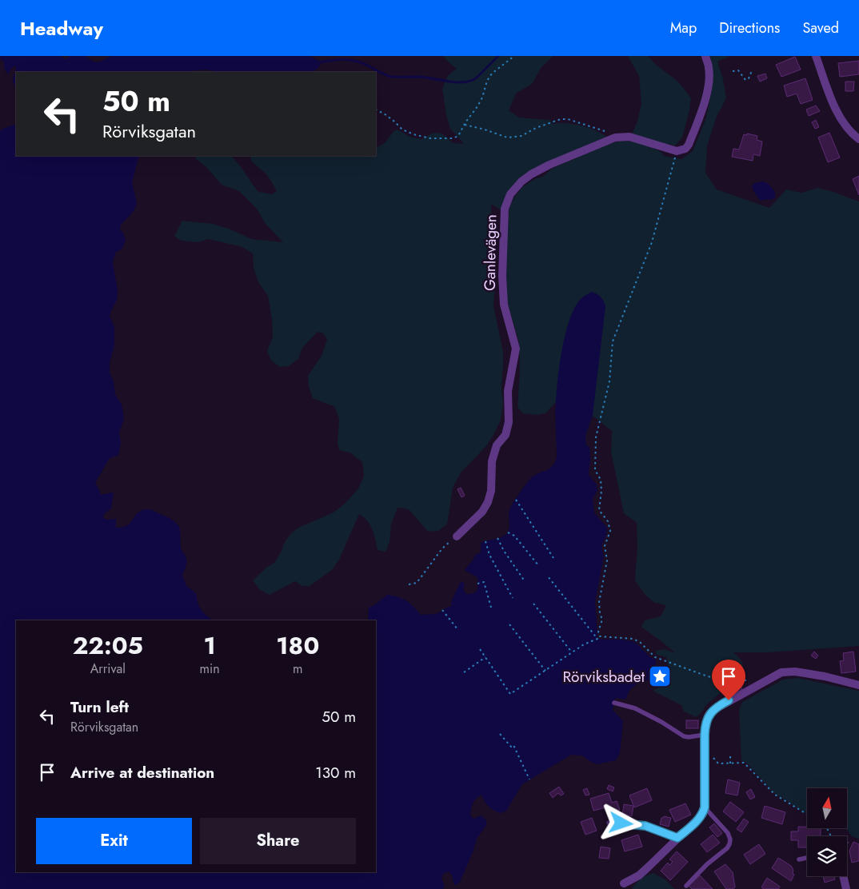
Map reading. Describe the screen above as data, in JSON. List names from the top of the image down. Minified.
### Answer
{"streets":{"street":["Ganlevägen"]},"places":{"place":["Rörviksbadet"]},"north":"top","page":{"header":"Headway","nav":["Map","Directions","Saved"],"turn":["50 m","Rörviksgatan"],"eta":["22:05","Arrival","1","min","180","m"],"list":[{"name":"Turn left","note":"Rörviksgatan","value":"50 m"},{"name":"Arrive at destination","value":"130 m"}],"buttons":["Exit","Share"]}}
